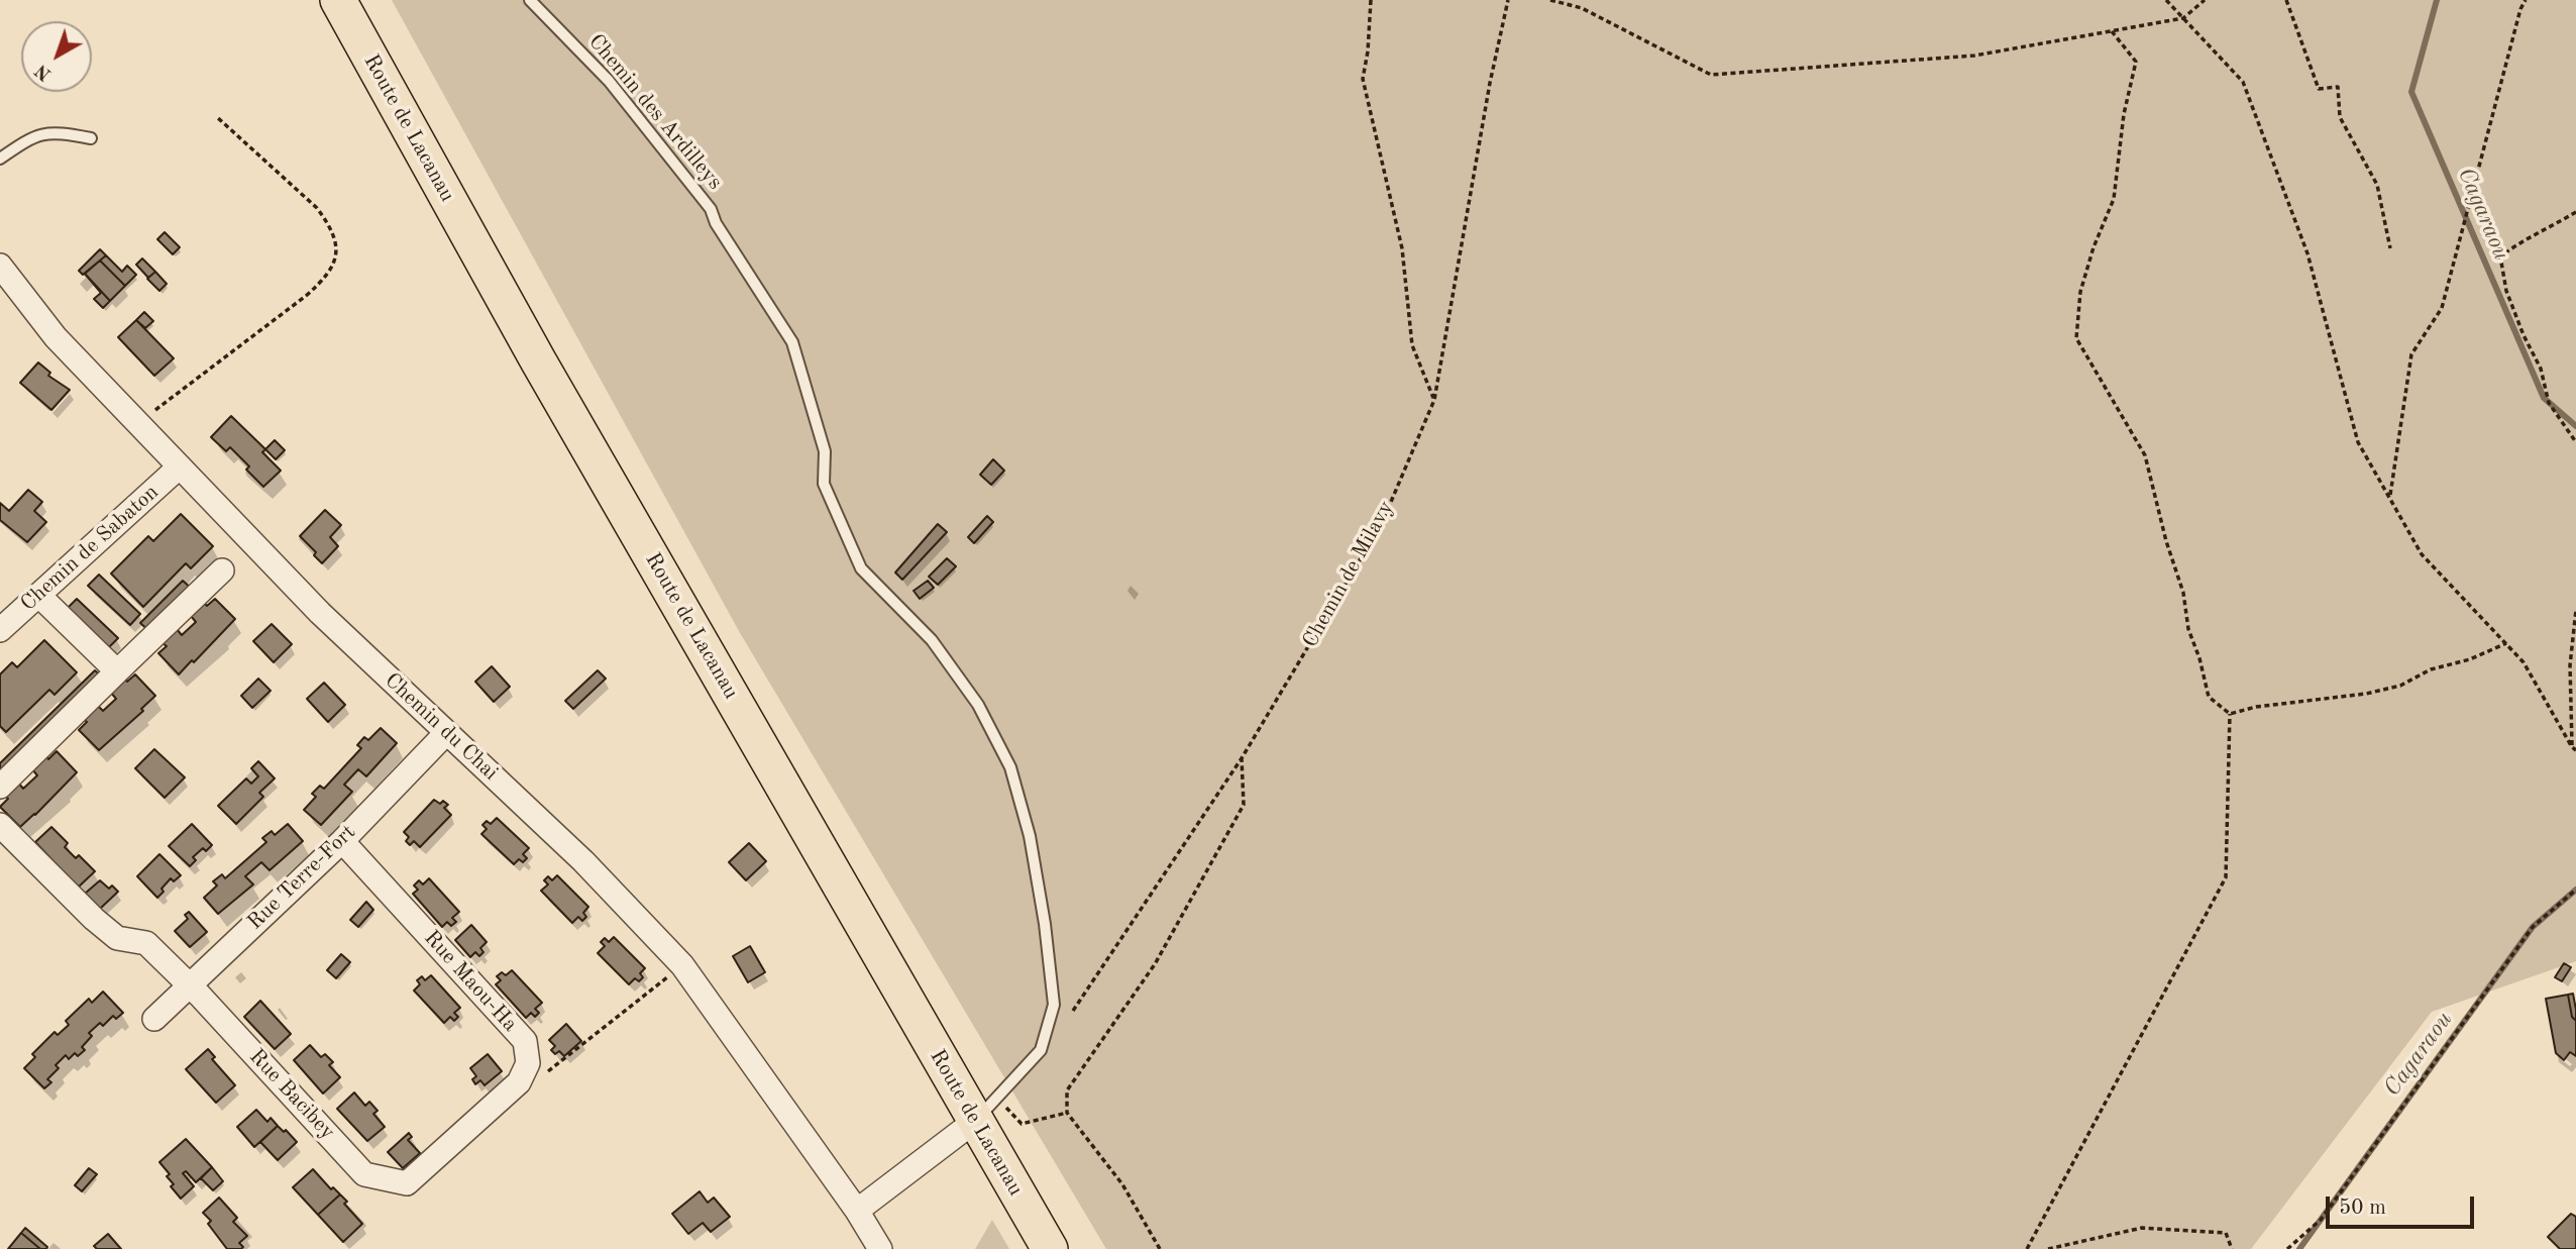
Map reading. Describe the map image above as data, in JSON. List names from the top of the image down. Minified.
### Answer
{"streets":{"main road":["Route de Lacanau"],"street":["Chemin de Sabaton","Chemin du Chai","Rue Terre-Fort","Rue Maou-Ha","Rue Bacibey"],"lane":["Chemin des Ardilleys"],"path":["Chemin de Milavy"]},"crossings":[["Chemin des Ardilleys","Route de Lacanau"],["Chemin de Sabaton","Chemin du Chai"],["Chemin du Chai","Rue Terre-Fort"],["Rue Terre-Fort","Rue Maou-Ha"],["Rue Terre-Fort","Rue Bacibey"],["Rue Maou-Ha","Rue Bacibey"]],"water":["Cagaraou"],"scale_bar":"50 m","north":"bottom left"}
